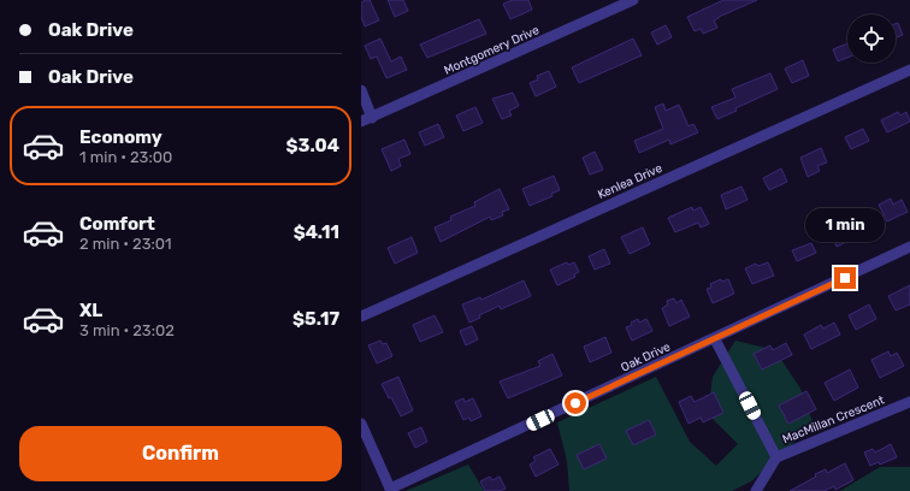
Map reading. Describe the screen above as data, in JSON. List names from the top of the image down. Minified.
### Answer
{"streets":{"street":["Montgomery Drive","Kenlea Drive","Oak Drive","MacMillan Crescent"]},"page":{"banner":["Oak Drive","Oak Drive"],"list":[{"name":"Economy","note":"1 min · 23:00","value":"$3.04"},{"name":"Comfort","note":"2 min · 23:01","value":"$4.11"},{"name":"XL","note":"3 min · 23:02","value":"$5.17"}],"bubble":"1 min","buttons":"Confirm"}}
